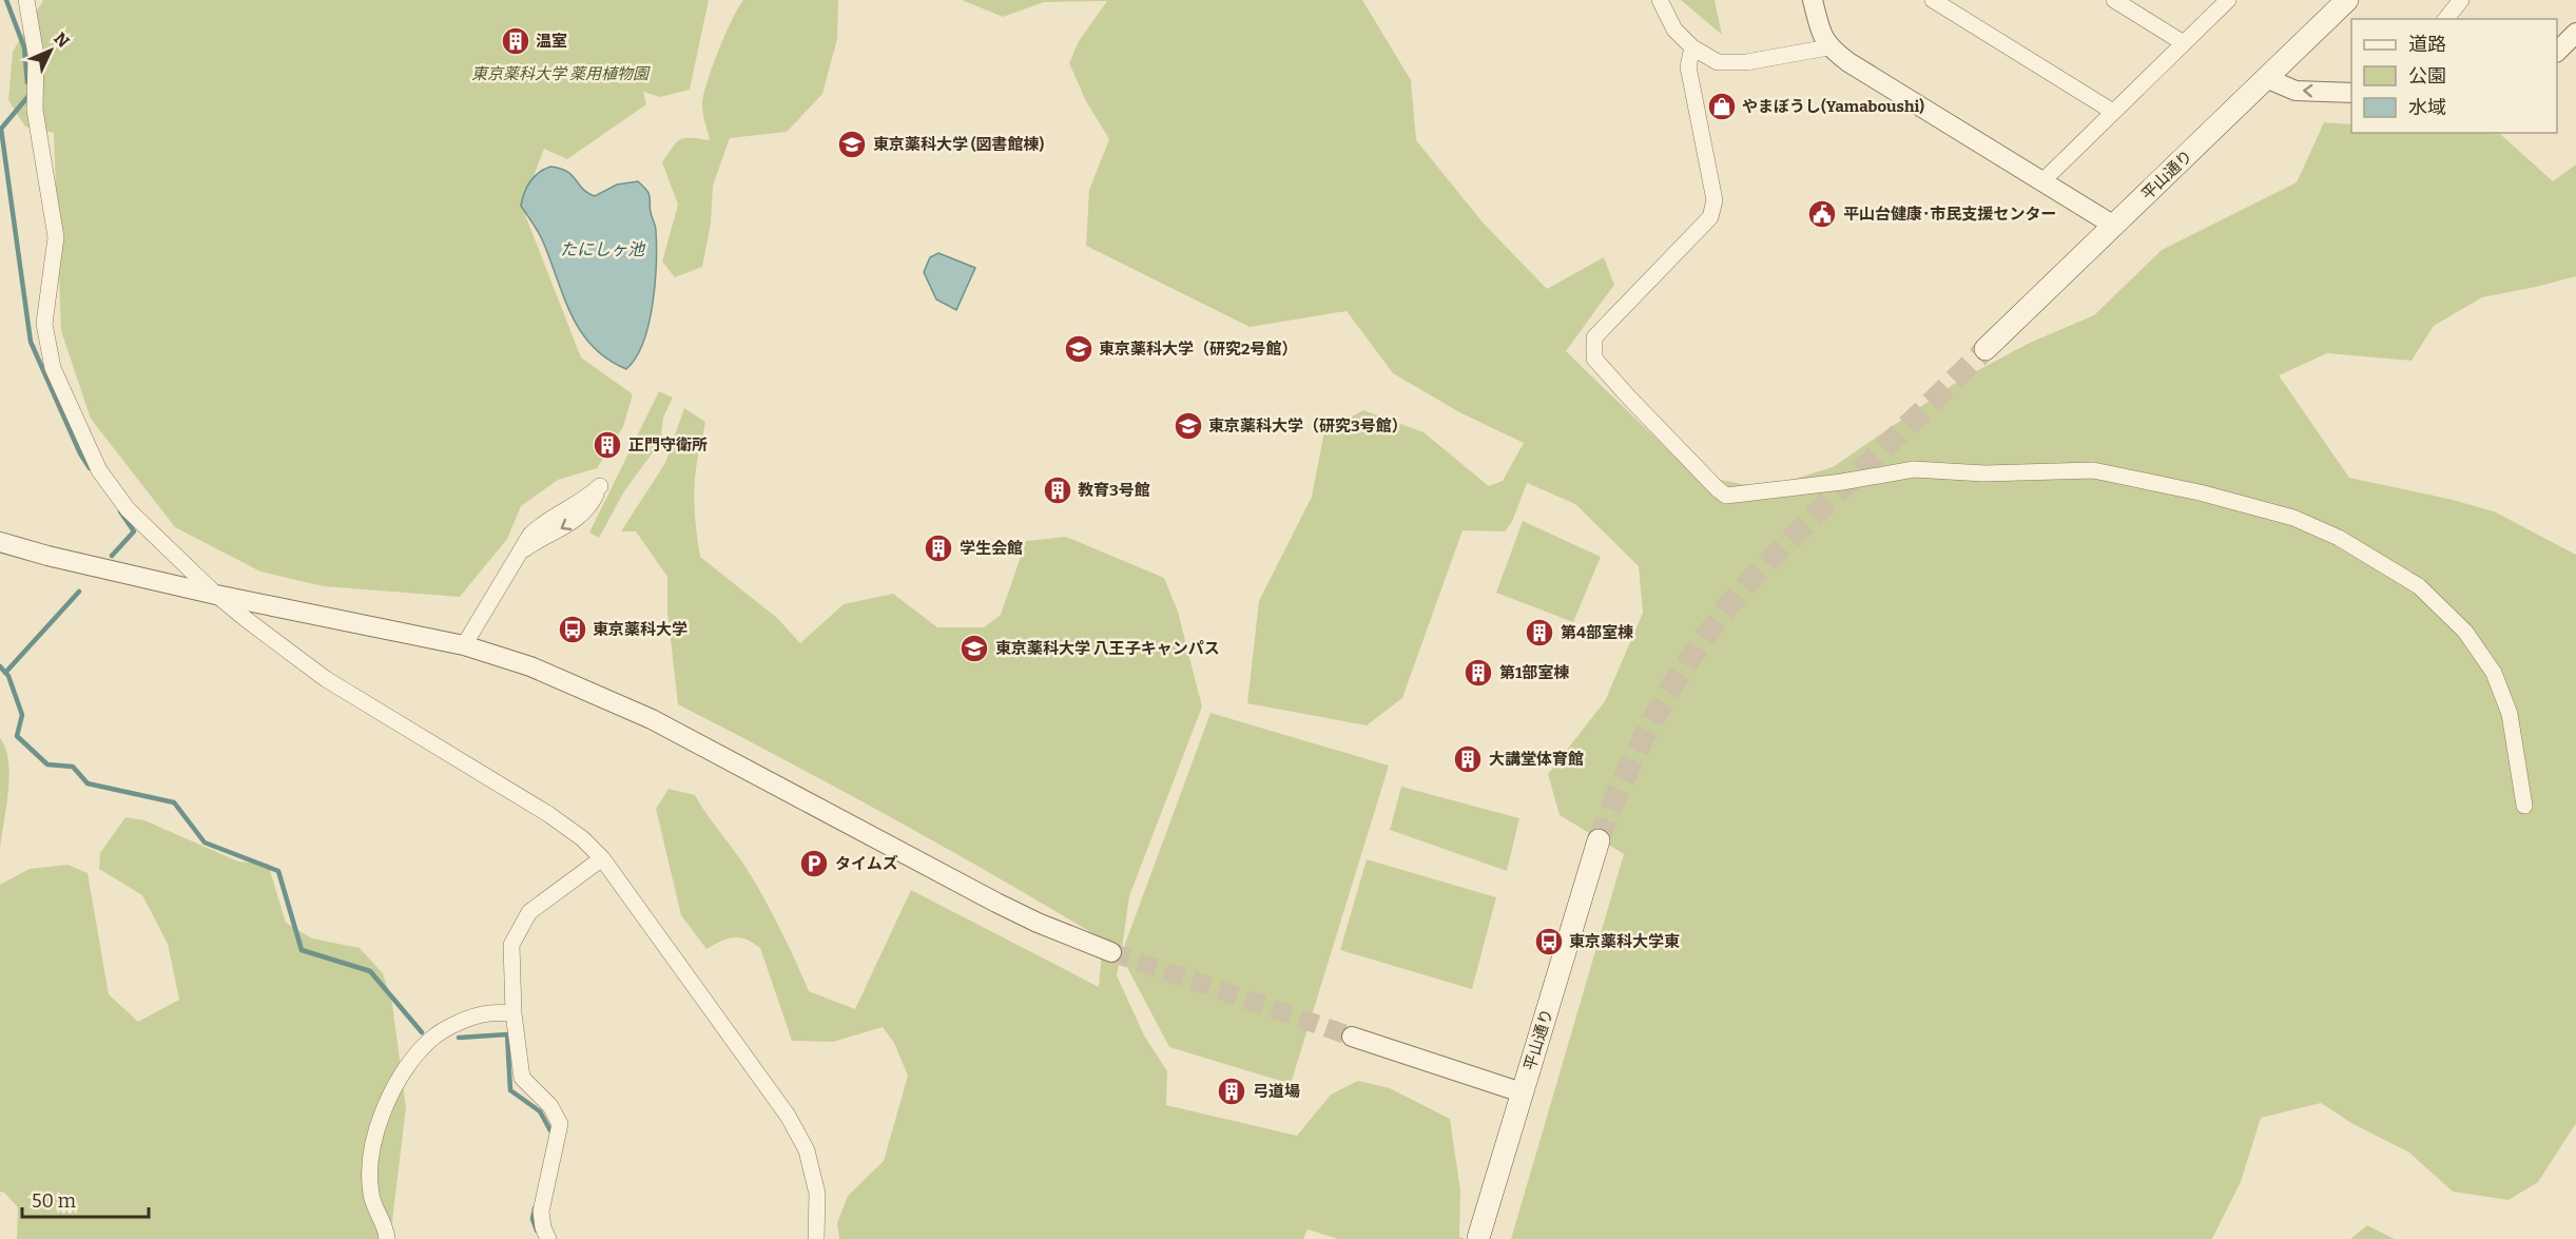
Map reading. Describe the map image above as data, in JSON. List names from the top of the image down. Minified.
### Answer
{"streets":{"main road":["平山通り"]},"water":["たにしヶ池"],"parks":["東京薬科大学 薬用植物園"],"places":{"building":["温室","正門守衛所","教育3号館","学生会館","第4部室棟","第1部室棟","大講堂体育館","弓道場"],"shop":["やまぼうし(Yamaboushi)"],"school or university":["東京薬科大学 (図書館棟)","東京薬科大学（研究2号館）","東京薬科大学（研究3号館）","東京薬科大学 八王子キャンパス"],"public building":["平山台健康･市民支援センター"],"bus stop":["東京薬科大学","東京薬科大学東"],"parking":["タイムズ"]},"legend":["道路","公園","水域"],"scale_bar":"50 m","north":"top right"}
